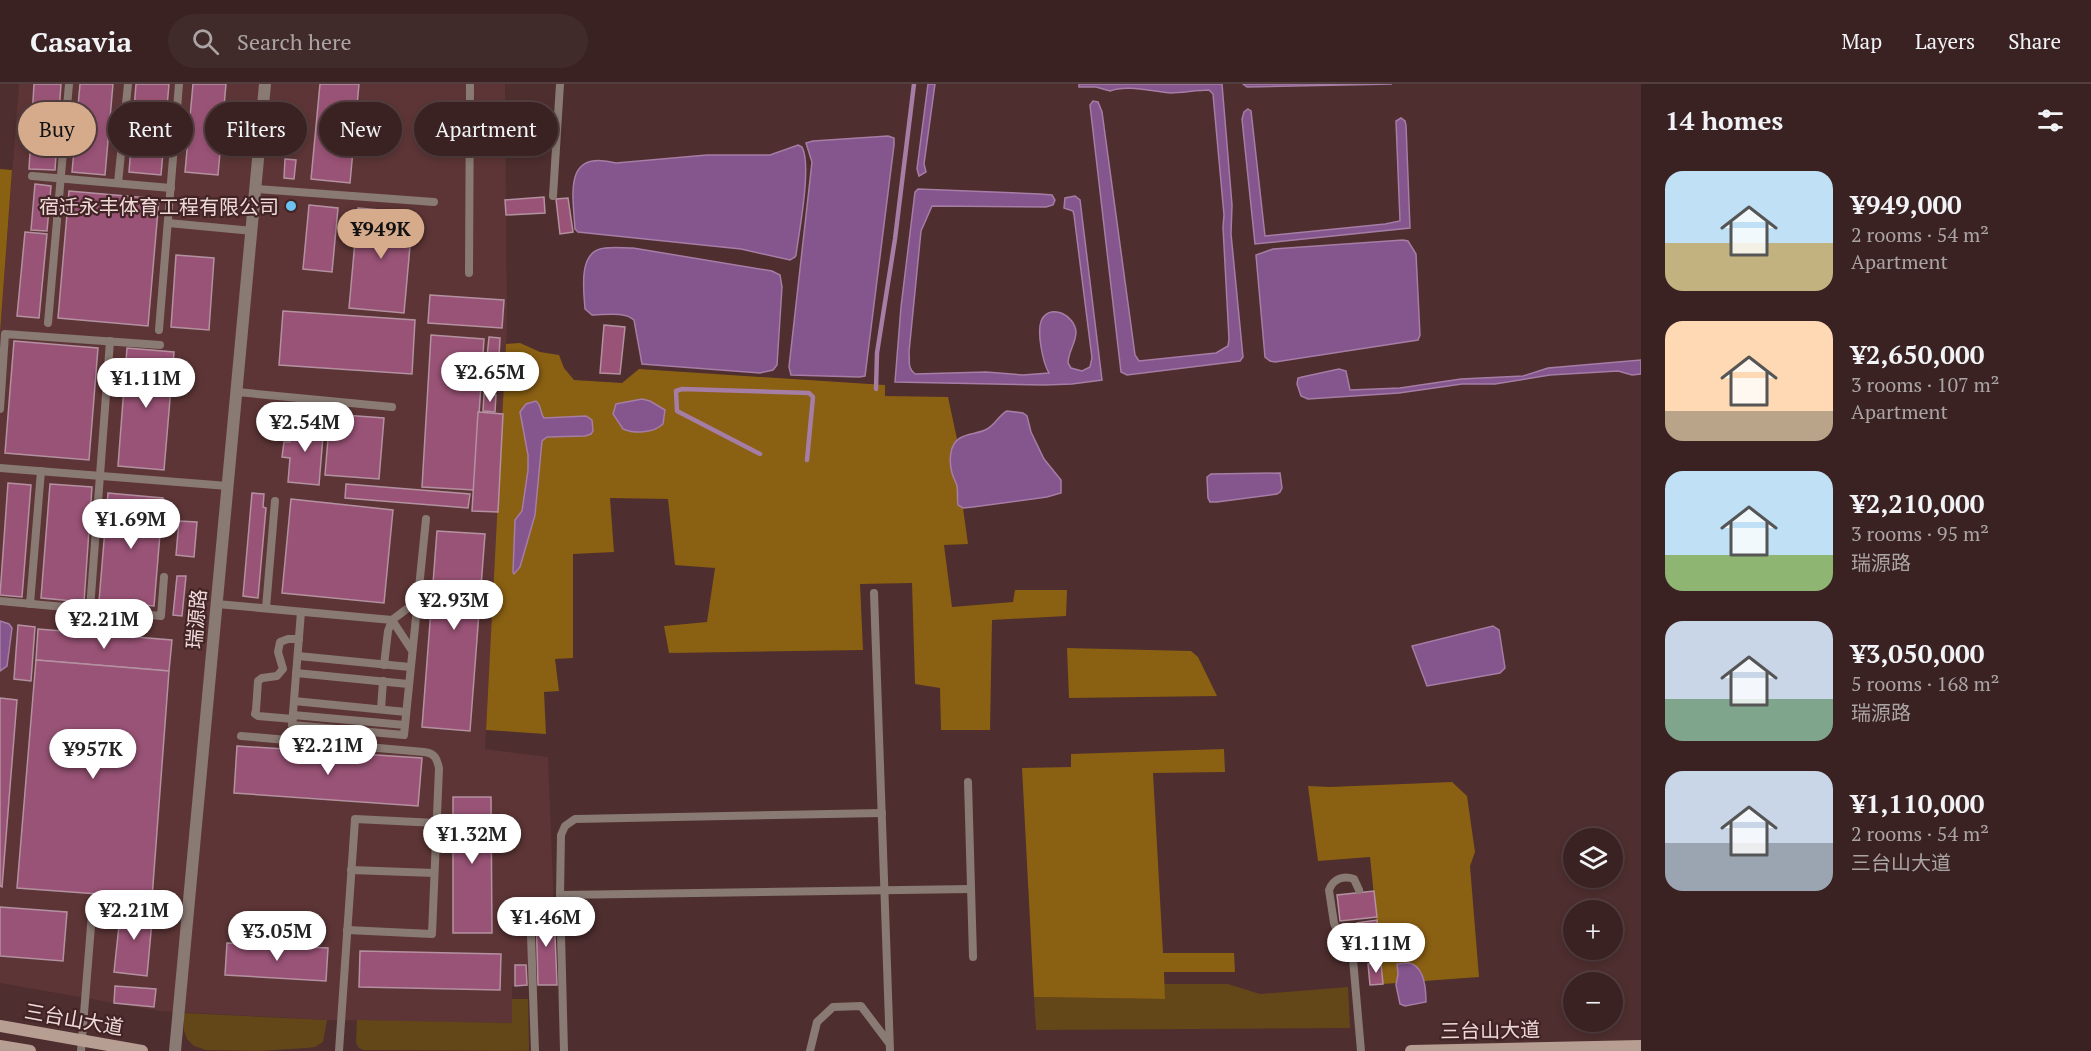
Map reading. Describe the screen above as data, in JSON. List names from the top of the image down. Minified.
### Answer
{"streets":{"main road":["三台山大道"],"street":["瑞源路"]},"places":["宿迁永丰体育工程有限公司"],"page":{"header":"Casavia","search":"Search here","nav":["Map","Layers","Share"],"heading":"14 homes","chip":["Buy","Rent","Filters","New","Apartment"],"list":[{"name":"¥949,000","note":"2 rooms · 54 m² · Apartment"},{"name":"¥2,650,000","note":"3 rooms · 107 m² · Apartment"},{"name":"¥2,210,000","note":"3 rooms · 95 m² · 瑞源路"},{"name":"¥3,050,000","note":"5 rooms · 168 m² · 瑞源路"},{"name":"¥1,110,000","note":"2 rooms · 54 m² · 三台山大道"}],"price":["¥949K","¥2.65M","¥1.11M","¥2.54M","¥1.69M","¥2.93M","¥2.21M","¥2.21M","¥957K","¥1.32M","¥2.21M","¥1.46M","¥3.05M","¥1.11M"],"map_buttons":["+","−"]}}
